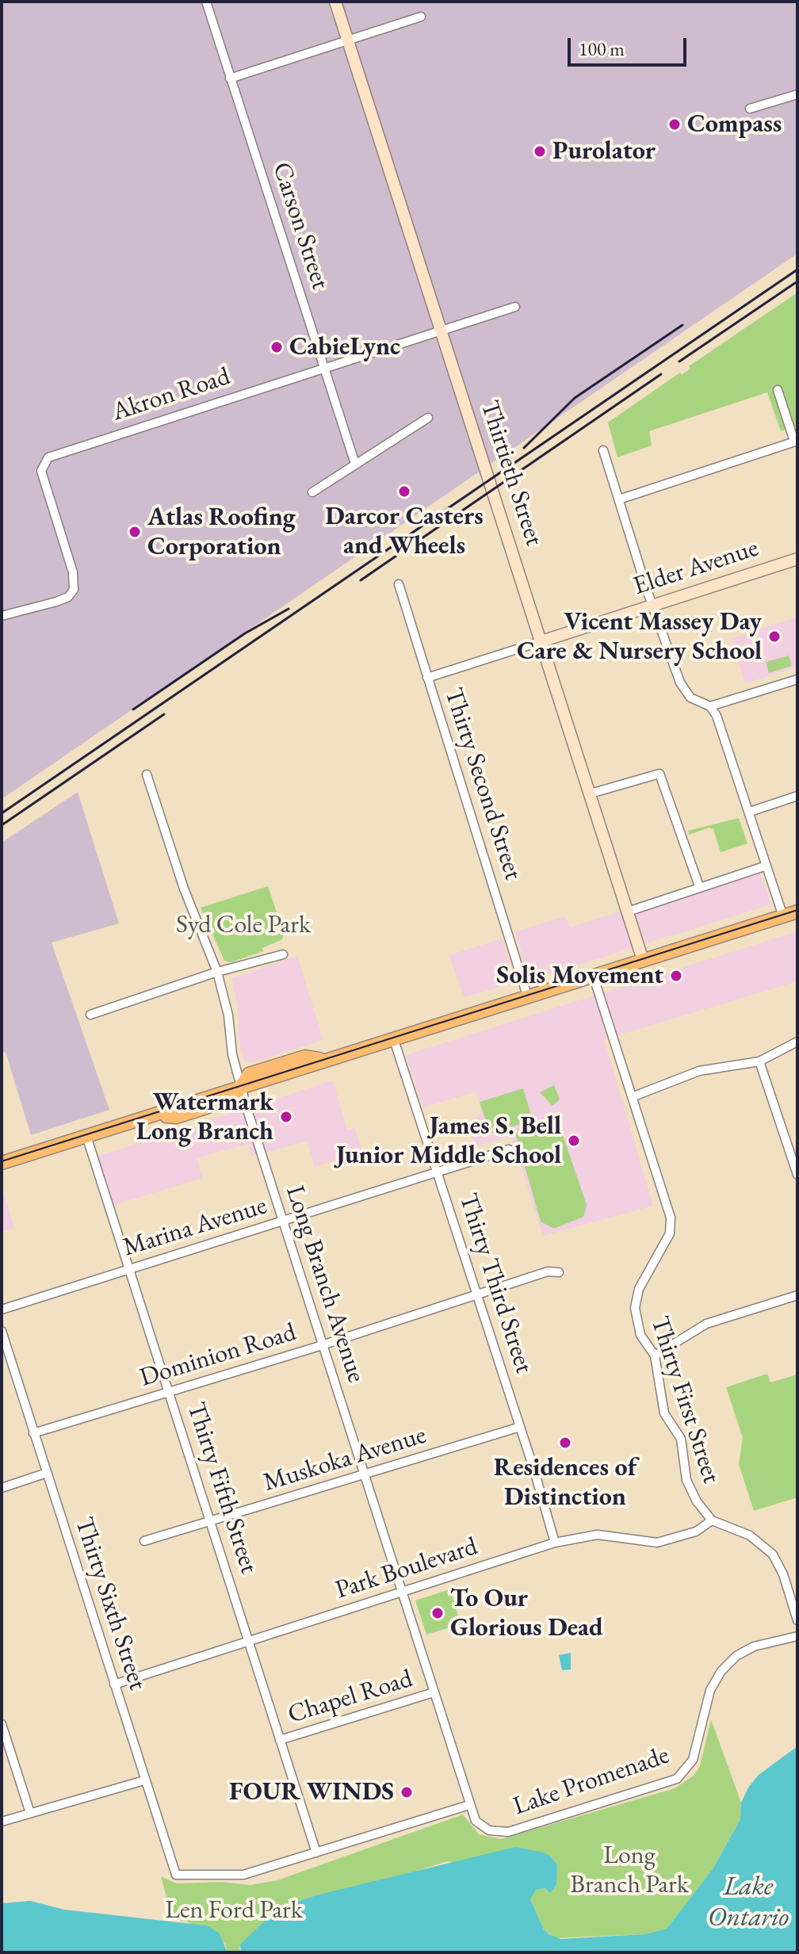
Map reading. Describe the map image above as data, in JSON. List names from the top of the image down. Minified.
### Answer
{"streets":{"street":["Carson Street","Akron Road","Thirtieth Street","Elder Avenue","Thirty Second Street","Marina Avenue","Thirty Third Street","Long Branch Avenue","Dominion Road","Thirty First Street","Muskoka Avenue","Thirty Fifth Street","Park Boulevard","Thirty Sixth Street","Chapel Road","Lake Promenade"]},"crossings":[["Carson Street","Akron Road"],["Akron Road","Thirtieth Street"],["Thirtieth Street","Elder Avenue"],["Elder Avenue","Thirty Second Street"],["Marina Avenue","Thirty Third Street"],["Marina Avenue","Long Branch Avenue"],["Marina Avenue","Thirty Fifth Street"],["Thirty Third Street","Dominion Road"],["Thirty Third Street","Muskoka Avenue"],["Thirty Third Street","Park Boulevard"],["Long Branch Avenue","Dominion Road"],["Long Branch Avenue","Muskoka Avenue"],["Long Branch Avenue","Park Boulevard"],["Long Branch Avenue","Chapel Road"],["Long Branch Avenue","Lake Promenade"],["Dominion Road","Thirty Fifth Street"],["Dominion Road","Thirty Sixth Street"],["Thirty First Street","Park Boulevard"],["Muskoka Avenue","Thirty Fifth Street"],["Thirty Fifth Street","Park Boulevard"],["Thirty Fifth Street","Thirty Sixth Street"],["Thirty Fifth Street","Chapel Road"],["Park Boulevard","Thirty Sixth Street"]],"water":["Lake Ontario"],"parks":["Syd Cole Park","Long Branch Park","Len Ford Park"],"places":["Compass","Purolator","CabieLync","Darcor Casters and Wheels","Atlas Roofing Corporation","Vicent Massey Day Care & Nursery School","Solis Movement","Watermark Long Branch","James S. Bell Junior Middle School","Residences of Distinction","To Our Glorious Dead","FOUR WINDS"],"scale_bar":"100 m"}
